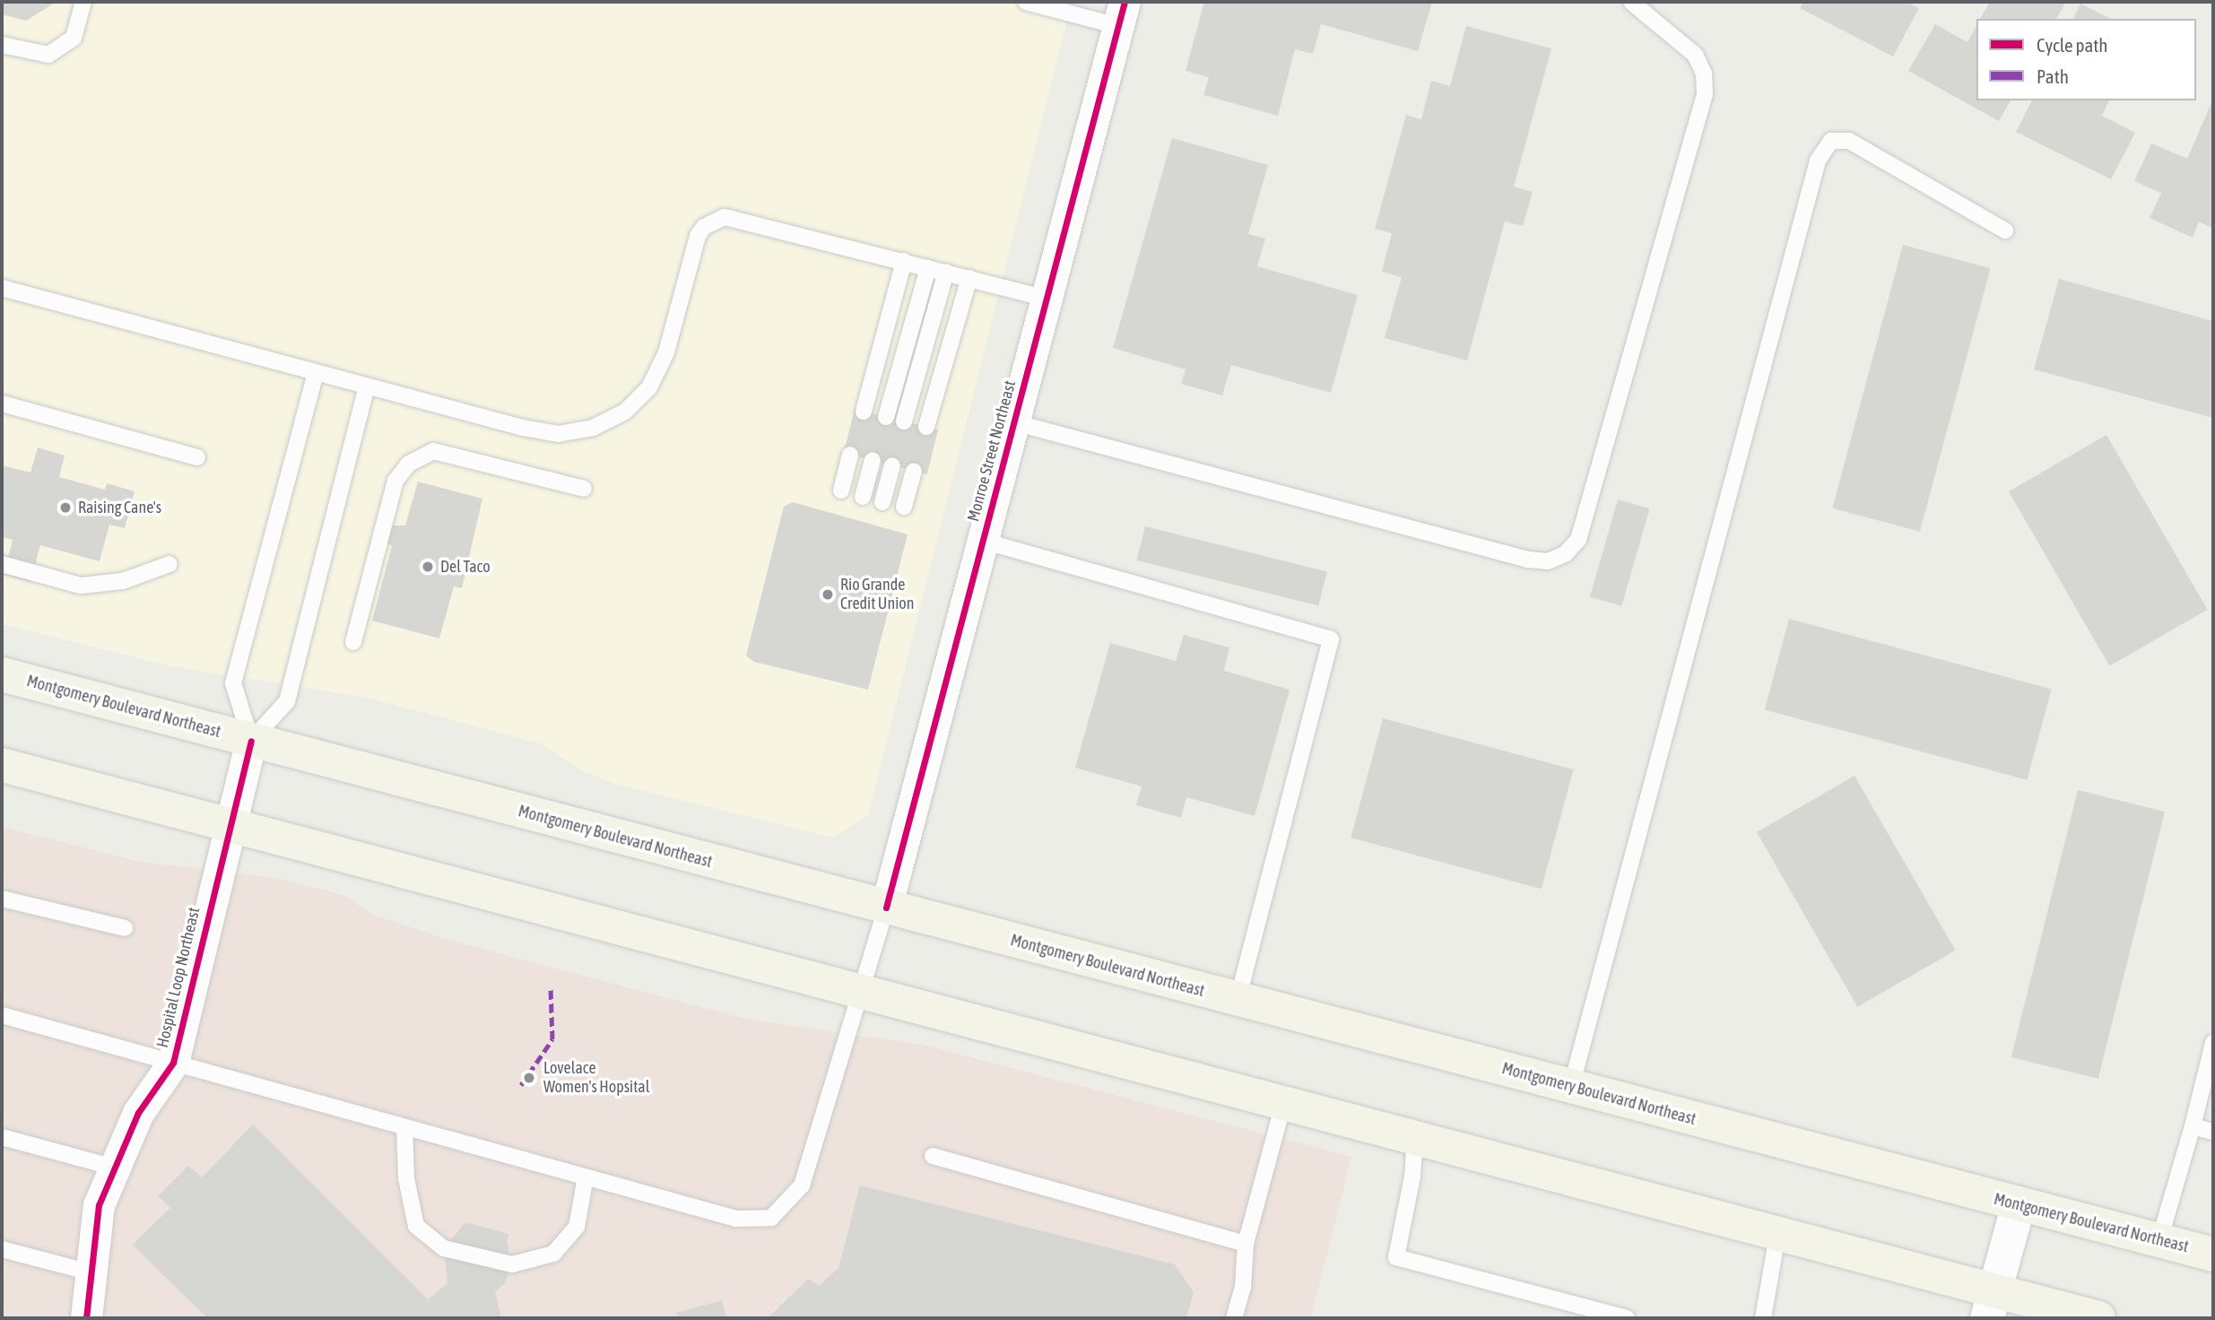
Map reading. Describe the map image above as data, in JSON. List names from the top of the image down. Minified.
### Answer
{"streets":{"main road":["Montgomery Boulevard Northeast"],"street":["Monroe Street Northeast","Hospital Loop Northeast"]},"crossings":[["Monroe Street Northeast","Montgomery Boulevard Northeast"],["Montgomery Boulevard Northeast","Hospital Loop Northeast"]],"places":["Raising Cane's","Del Taco","Rio Grande Credit Union","Lovelace Women's Hopsital"],"legend":["Cycle path","Path"]}
